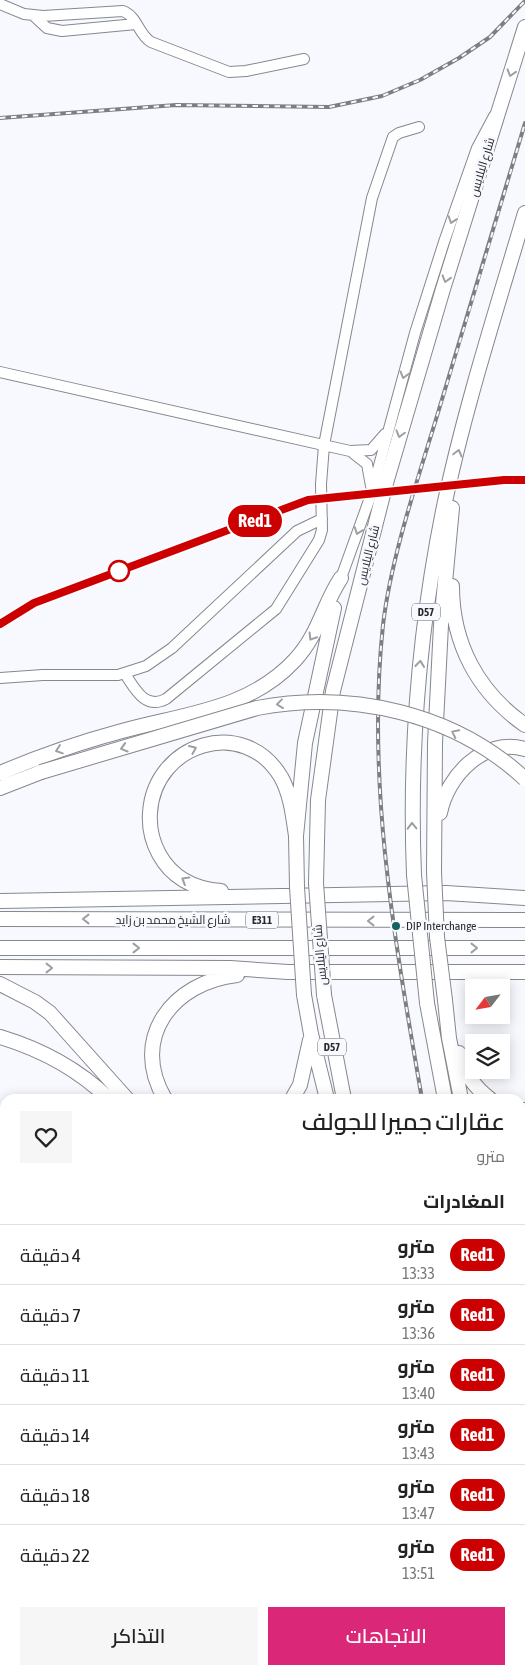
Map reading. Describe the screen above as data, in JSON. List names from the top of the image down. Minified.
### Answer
{"streets":{"highway":["شارع اليلايس","D57","شارع الشيخ محمد بن زايد","E311"]},"places":["DIP Interchange"],"lines":["metro line Red1"],"north":"bottom left","page":{"on_map":"Red1","heading":[["عقارات جميرا للجولف","مترو"],"المغادرات"],"list":[{"mark":"Red1","name":"مترو","note":"13:33","value":"4 دقيقة"},{"mark":"Red1","name":"مترو","note":"13:36","value":"7 دقيقة"},{"mark":"Red1","name":"مترو","note":"13:40","value":"11 دقيقة"},{"mark":"Red1","name":"مترو","note":"13:43","value":"14 دقيقة"},{"mark":"Red1","name":"مترو","note":"13:47","value":"18 دقيقة"},{"mark":"Red1","name":"مترو","note":"13:51","value":"22 دقيقة"}],"buttons":["الاتجاهات","التذاكر"]}}
